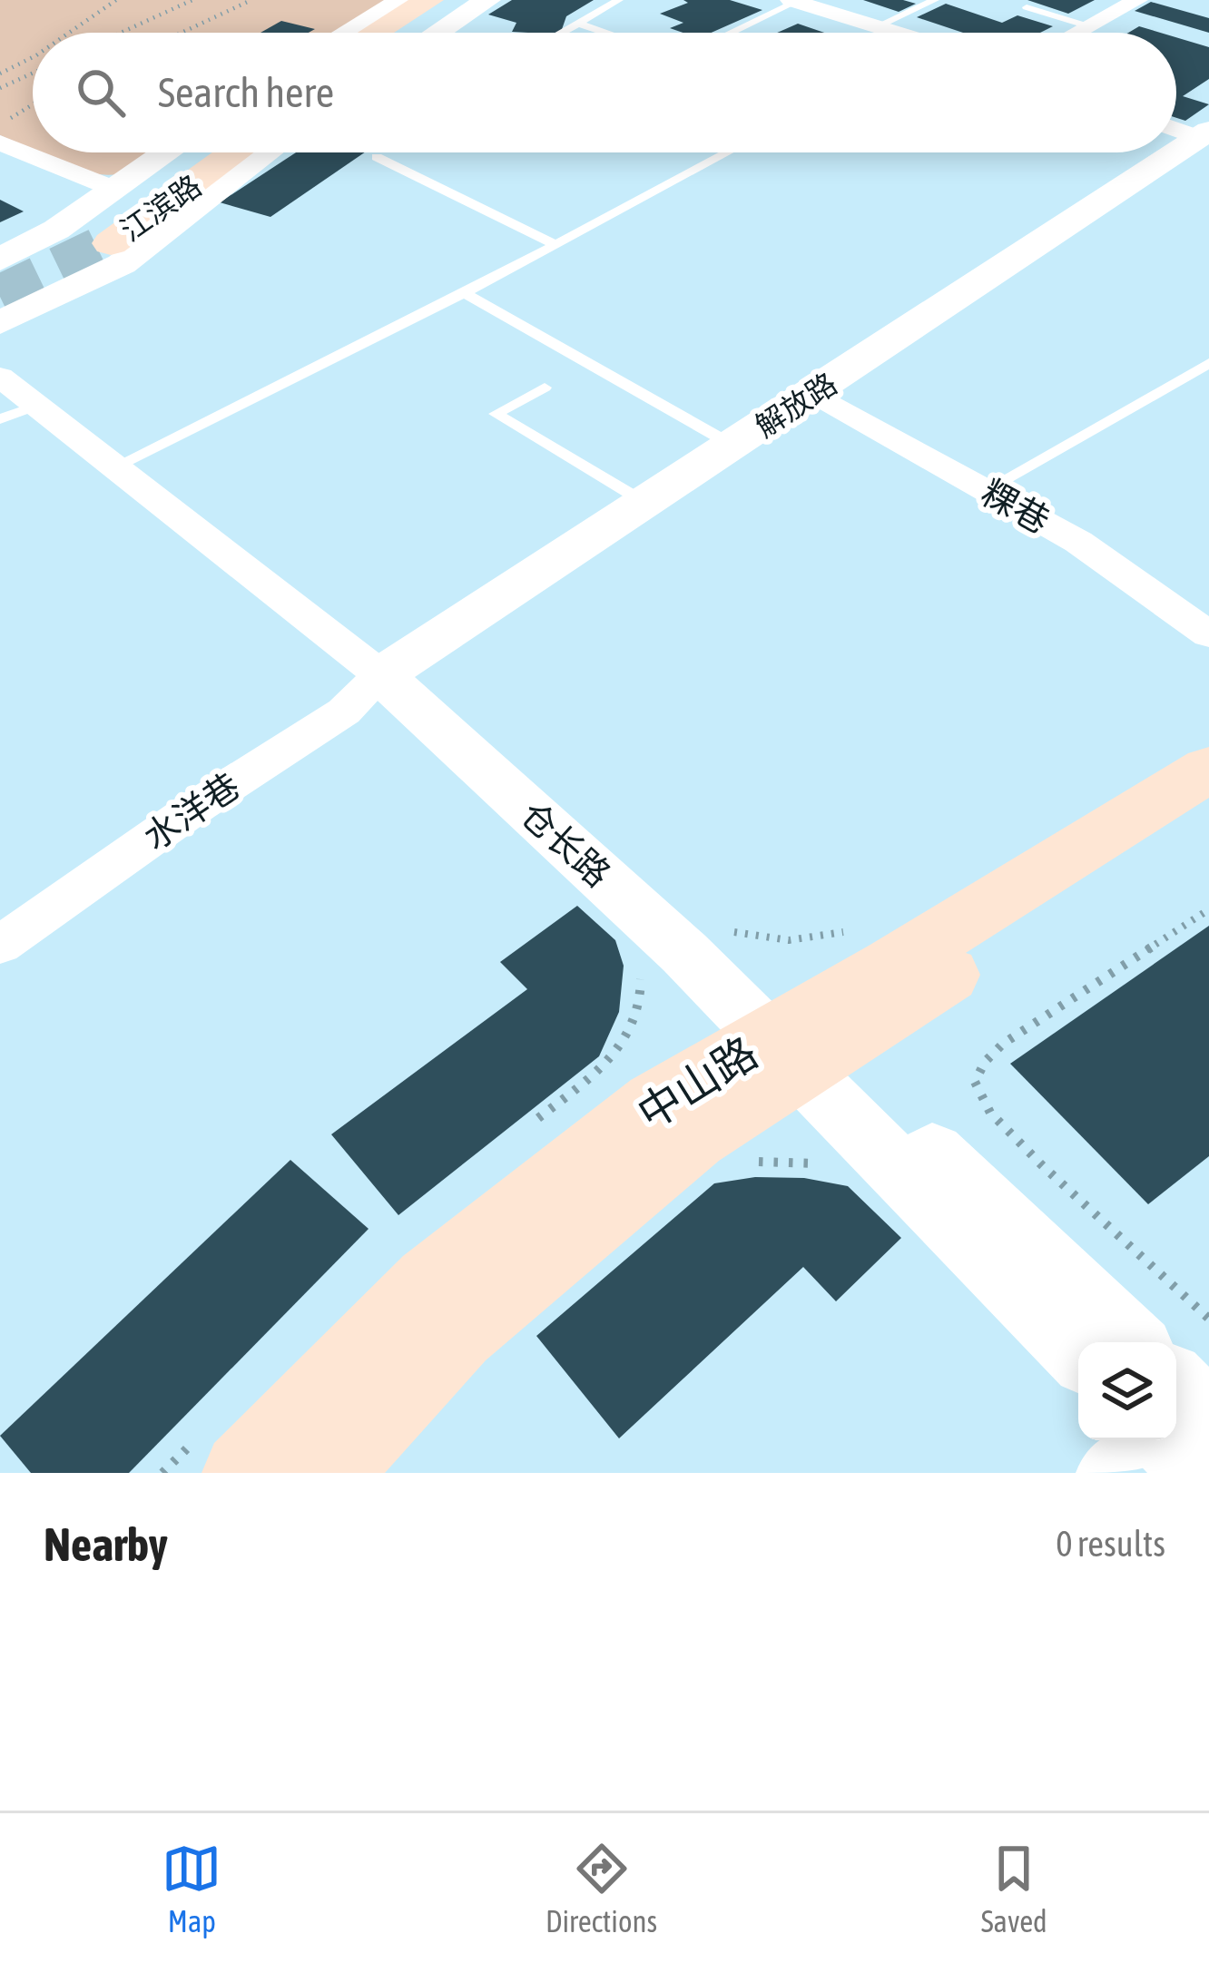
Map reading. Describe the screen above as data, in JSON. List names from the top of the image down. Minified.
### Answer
{"streets":{"main road":["江滨路","中山路"],"street":["解放路","粿巷","水洋巷","仓长路"]},"crossings":[["解放路","粿巷"],["解放路","水洋巷"],["解放路","仓长路"],["水洋巷","仓长路"],["仓长路","中山路"]],"page":{"search":"Search here","heading":["Nearby","0 results"],"nav":["Map","Directions","Saved"]}}
